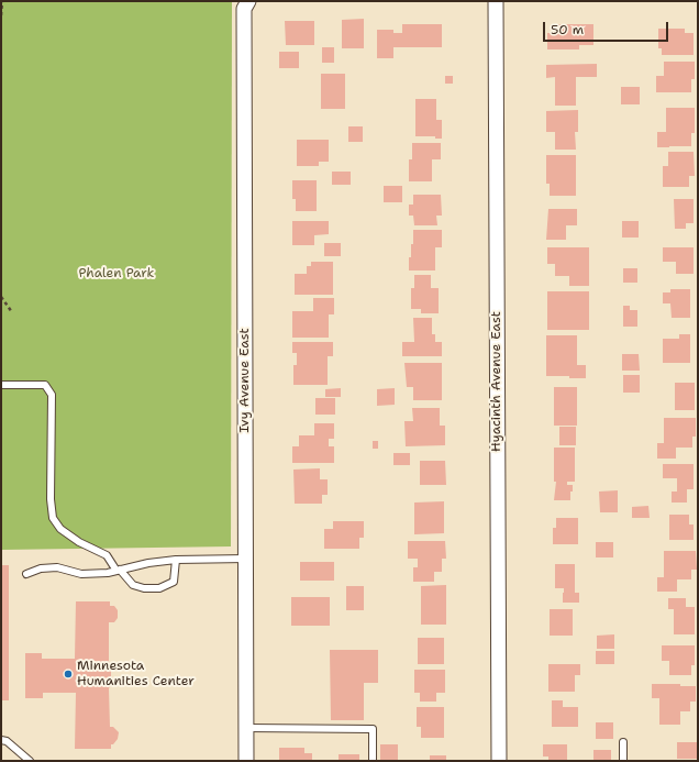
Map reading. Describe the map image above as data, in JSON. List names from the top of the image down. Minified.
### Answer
{"streets":{"street":["Ivy Avenue East","Hyacinth Avenue East"]},"parks":["Phalen Park"],"places":["Minnesota Humanities Center"],"scale_bar":"50 m"}
